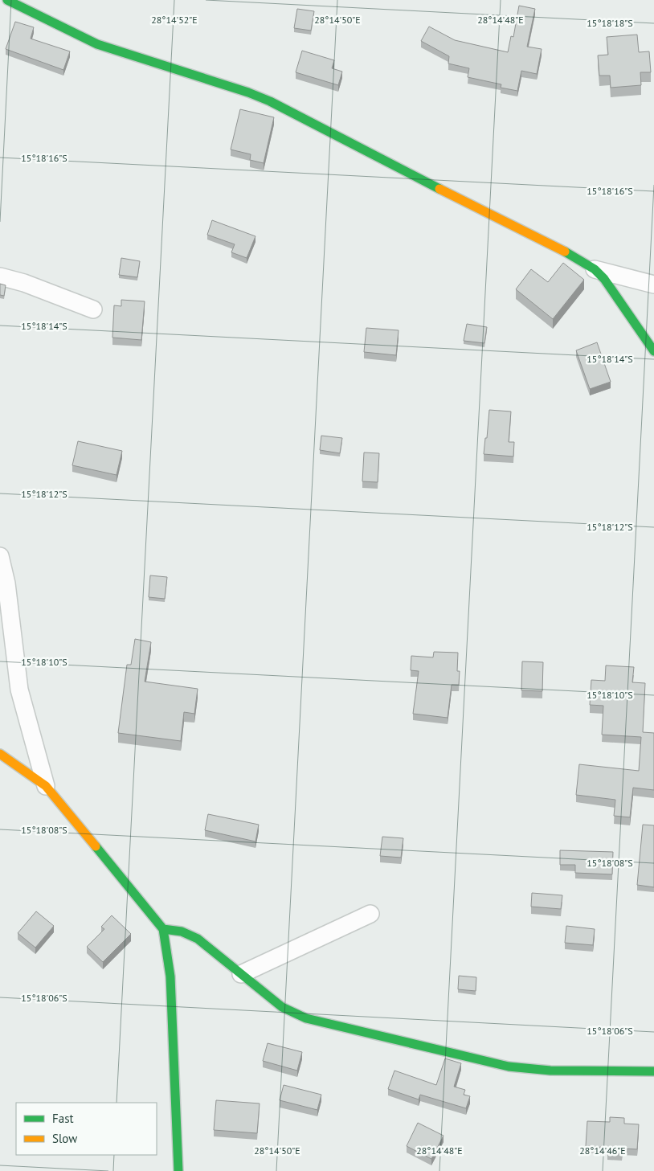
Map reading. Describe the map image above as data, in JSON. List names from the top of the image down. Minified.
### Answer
{"legend":["Fast","Slow"],"coordinates":["28°14'52\"E","28°14'50\"E","28°14'48\"E","15°18'18\"S","15°18'16\"S","15°18'14\"S","15°18'12\"S","15°18'10\"S","15°18'08\"S","15°18'06\"S","28°14'46\"E"]}
